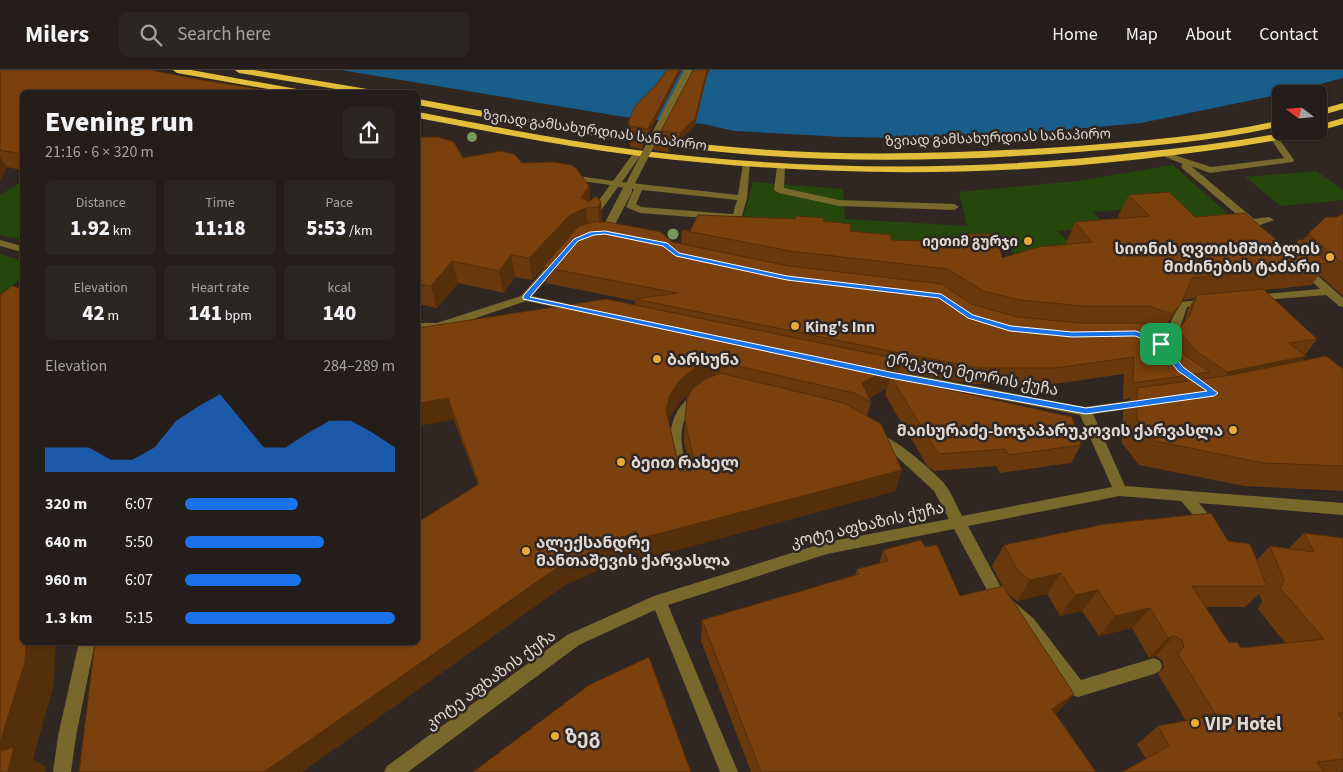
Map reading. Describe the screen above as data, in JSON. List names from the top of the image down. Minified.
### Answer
{"streets":{"highway":["ზვიად გამსახურდიას სანაპირო"],"street":["ერეკლე მეორის ქუჩა","კოტე აფხაზის ქუჩა"]},"places":["იეთიმ გურჯი","სიონის ღვთისმშობლის მიძინების ტაძარი","King's Inn","ბარსუნა","მაისურაძე-ხოჯაპარუკოვის ქარვასლა","ბეით რახელ","ალექსანდრე მანთაშევის ქარვასლა","VIP Hotel","ზეგ"],"north":"left","page":{"header":"Milers","search":"Search here","nav":["Home","Map","About","Contact"],"heading":["Evening run","21:16 · 6 × 320 m"],"stats":[["Distance","1.92 km"],["Time","11:18"],["Pace","5:53 /km"],["Elevation","42 m"],["Heart rate","141 bpm"],["kcal","140"]],"chart":["Elevation","284–289 m"],"list":[{"name":"320 m","note":"6:07"},{"name":"640 m","note":"5:50"},{"name":"960 m","note":"6:07"},{"name":"1.3 km","note":"5:15"}]}}
